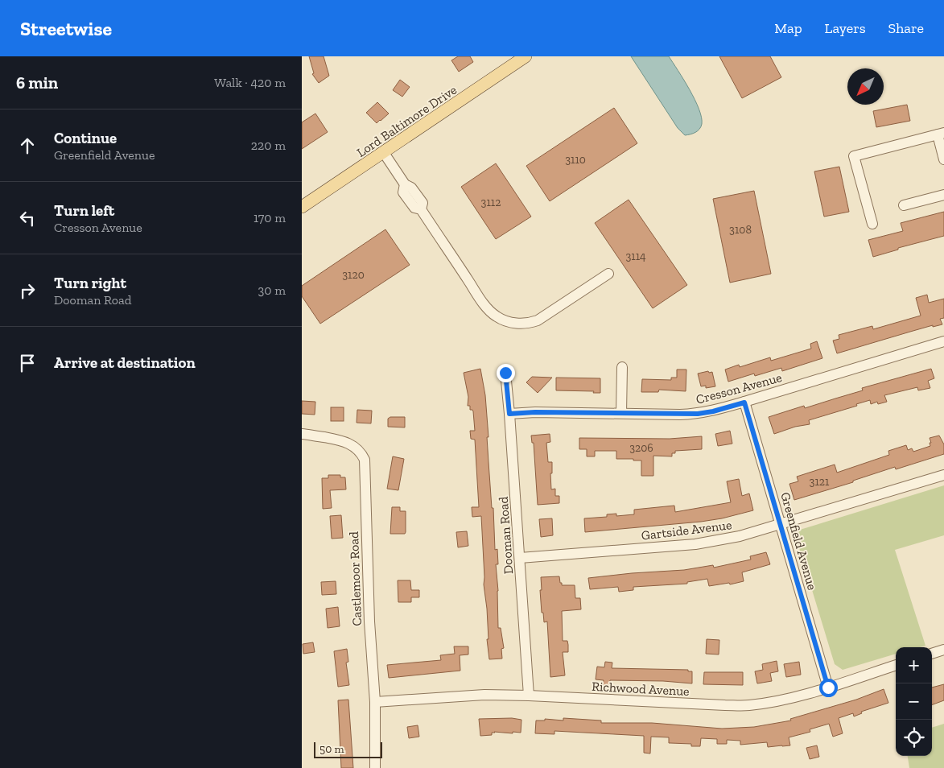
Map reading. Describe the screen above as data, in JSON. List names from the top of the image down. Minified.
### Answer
{"streets":{"main road":["Lord Baltimore Drive"],"street":["Cresson Avenue","Gartside Avenue","Dooman Road","Greenfield Avenue","Castlemoor Road","Richwood Avenue"]},"crossings":[["Cresson Avenue","Dooman Road"],["Cresson Avenue","Greenfield Avenue"],["Gartside Avenue","Dooman Road"],["Gartside Avenue","Greenfield Avenue"],["Dooman Road","Richwood Avenue"],["Greenfield Avenue","Richwood Avenue"],["Castlemoor Road","Richwood Avenue"]],"house_numbers":["3110","3112","3108","3114","3120","3206","3121"],"scale_bar":"50 m","north":"bottom left","page":{"header":"Streetwise","nav":["Map","Layers","Share"],"heading":["6 min","Walk · 420 m"],"list":[["Continue","Greenfield Avenue","220 m"],["Turn left","Cresson Avenue","170 m"],["Turn right","Dooman Road","30 m"],"Arrive at destination"],"map_buttons":["+","−"],"scale":"50 m"}}
